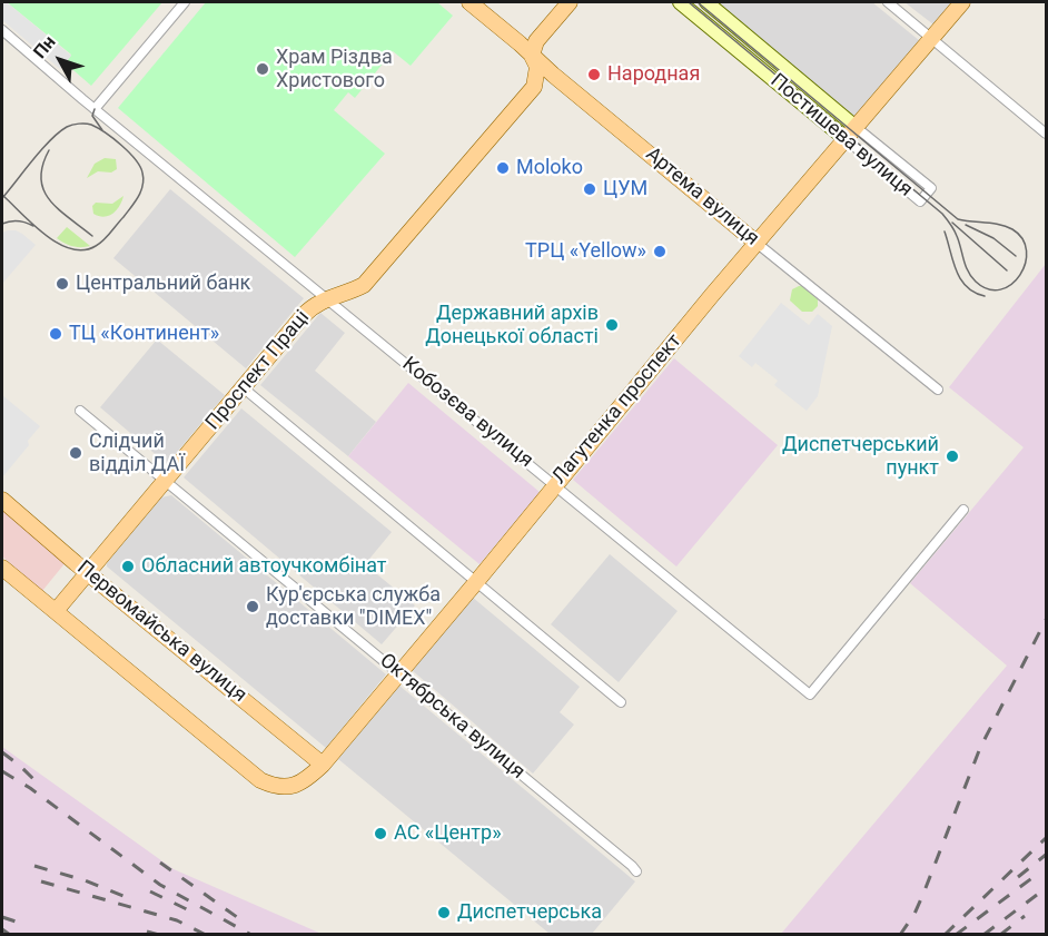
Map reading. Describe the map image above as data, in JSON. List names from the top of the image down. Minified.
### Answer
{"streets":{"main road":["Артема вулиця","Проспект Праці","Лагутенка проспект","Первомайська вулиця"],"street":["Постишева вулиця","Кобозєва вулиця","Октябрська вулиця"]},"crossings":[["Постишева вулиця","Лагутенка проспект"],["Артема вулиця","Проспект Праці"],["Артема вулиця","Лагутенка проспект"],["Проспект Праці","Лагутенка проспект"],["Проспект Праці","Кобозєва вулиця"],["Проспект Праці","Первомайська вулиця"],["Проспект Праці","Октябрська вулиця"],["Лагутенка проспект","Кобозєва вулиця"],["Лагутенка проспект","Первомайська вулиця"],["Лагутенка проспект","Октябрська вулиця"]],"places":["Храм Різдва Христового","Народная","Moloko","ЦУМ","ТРЦ «Yellow»","Центральний банк","Державний архів Донецької області","ТЦ «Континент»","Слідчий відділ ДАЇ","Диспетчерський пункт","Обласний автоучкомбінат","Кур'єрська служба доставки \"DIMEX\"","АС «Центр»","Диспетчерська"],"north":"top left"}
